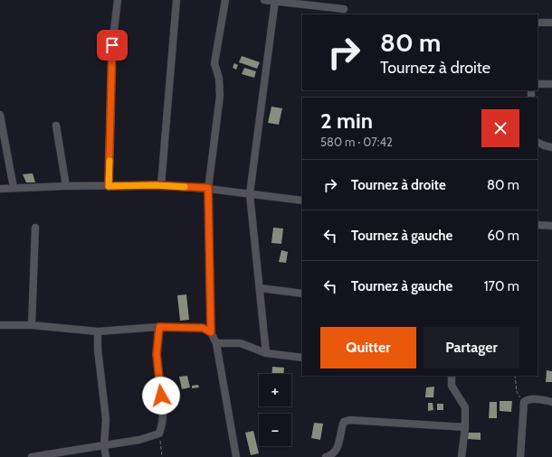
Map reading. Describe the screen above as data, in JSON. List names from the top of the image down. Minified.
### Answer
{"page":{"turn":["80 m","Tournez à droite"],"heading":["2 min","580 m · 07:42"],"list":[{"name":"Tournez à droite","value":"80 m"},{"name":"Tournez à gauche","value":"60 m"},{"name":"Tournez à gauche","value":"170 m"}],"buttons":["Quitter","Partager"],"map_buttons":["+","−"]}}
